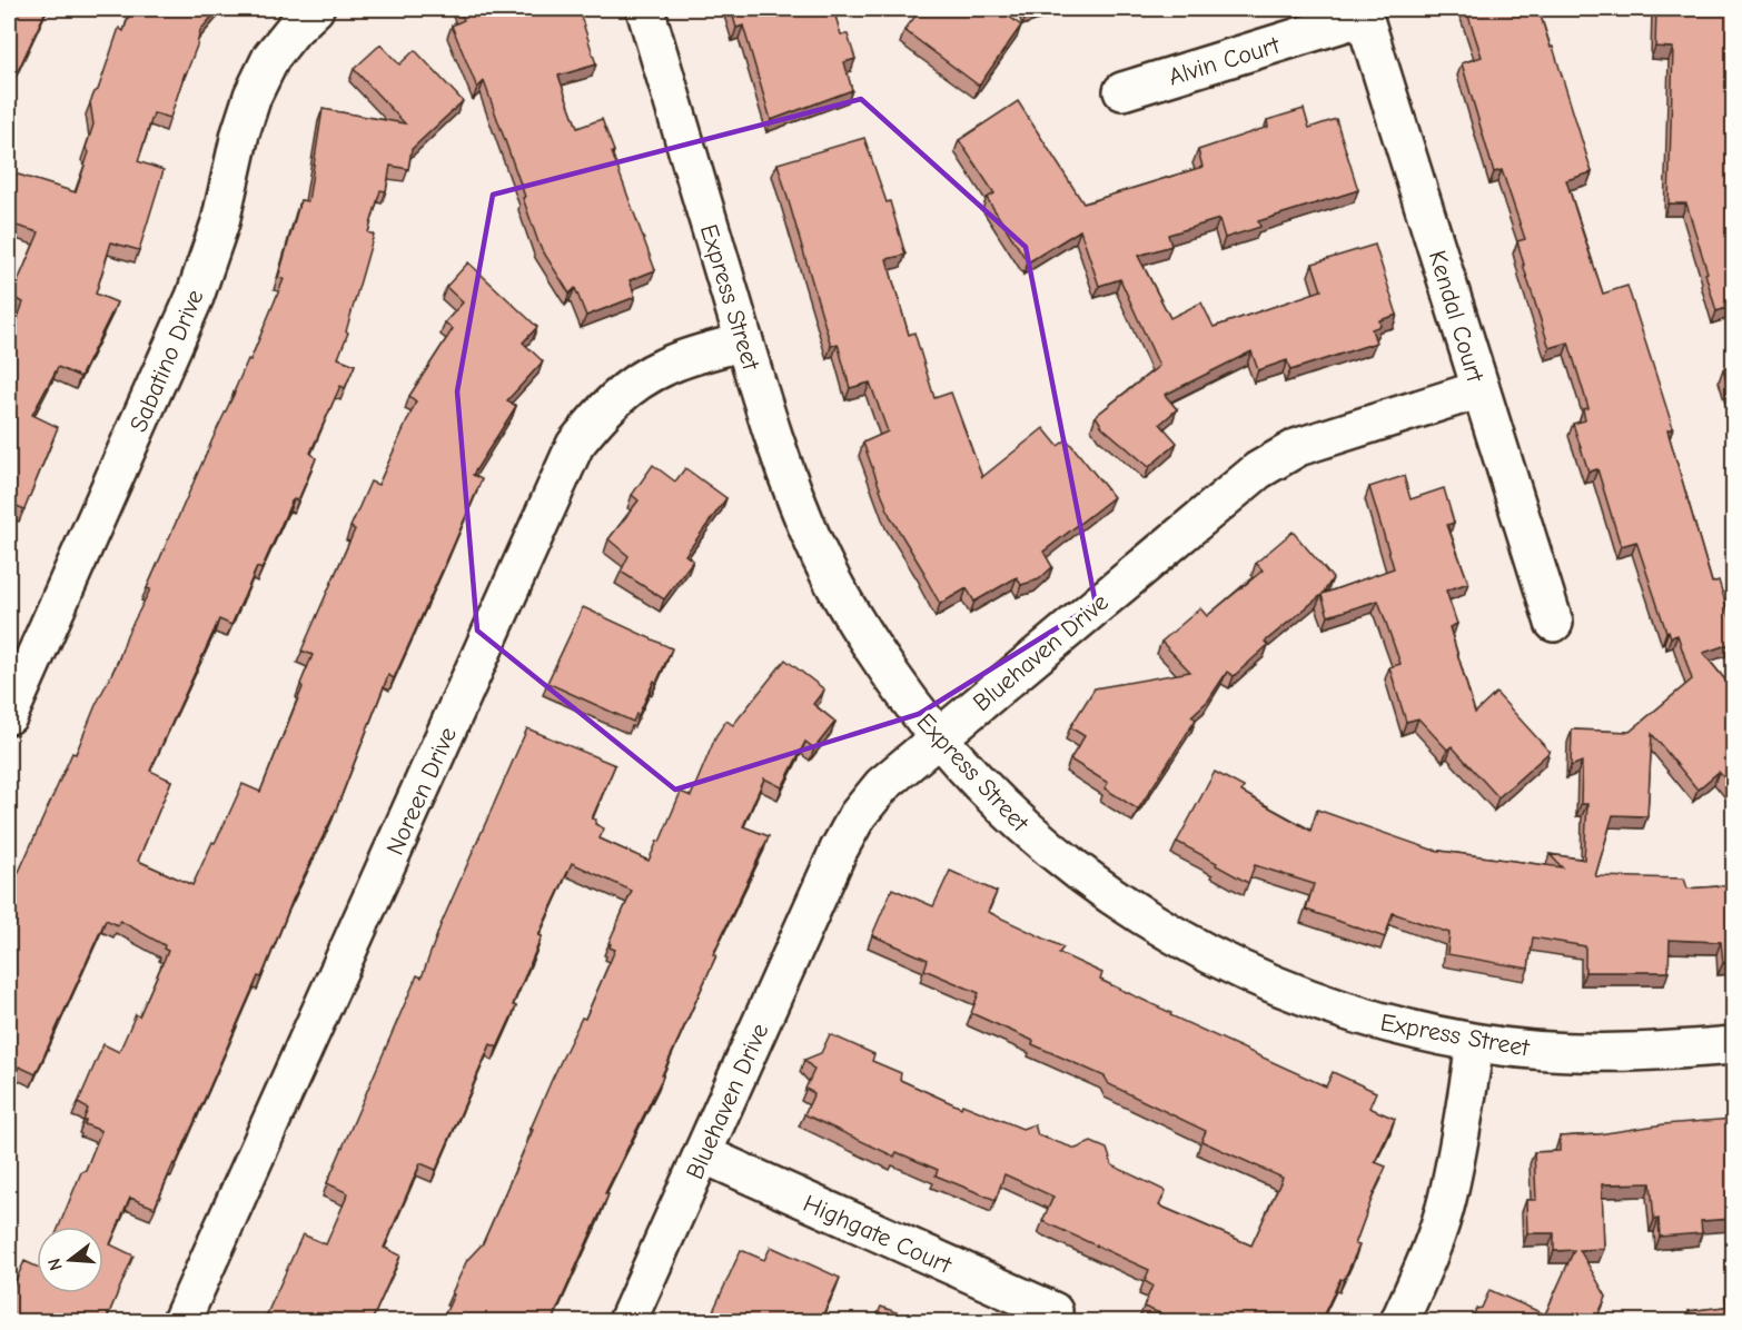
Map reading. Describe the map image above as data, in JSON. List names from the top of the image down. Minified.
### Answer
{"streets":{"street":["Alvin Court","Express Street","Kendal Court","Sabatino Drive","Bluehaven Drive","Noreen Drive","Highgate Court"]},"crossings":[["Alvin Court","Kendal Court"],["Express Street","Bluehaven Drive"],["Express Street","Noreen Drive"],["Kendal Court","Bluehaven Drive"],["Bluehaven Drive","Highgate Court"]],"north":"left"}
